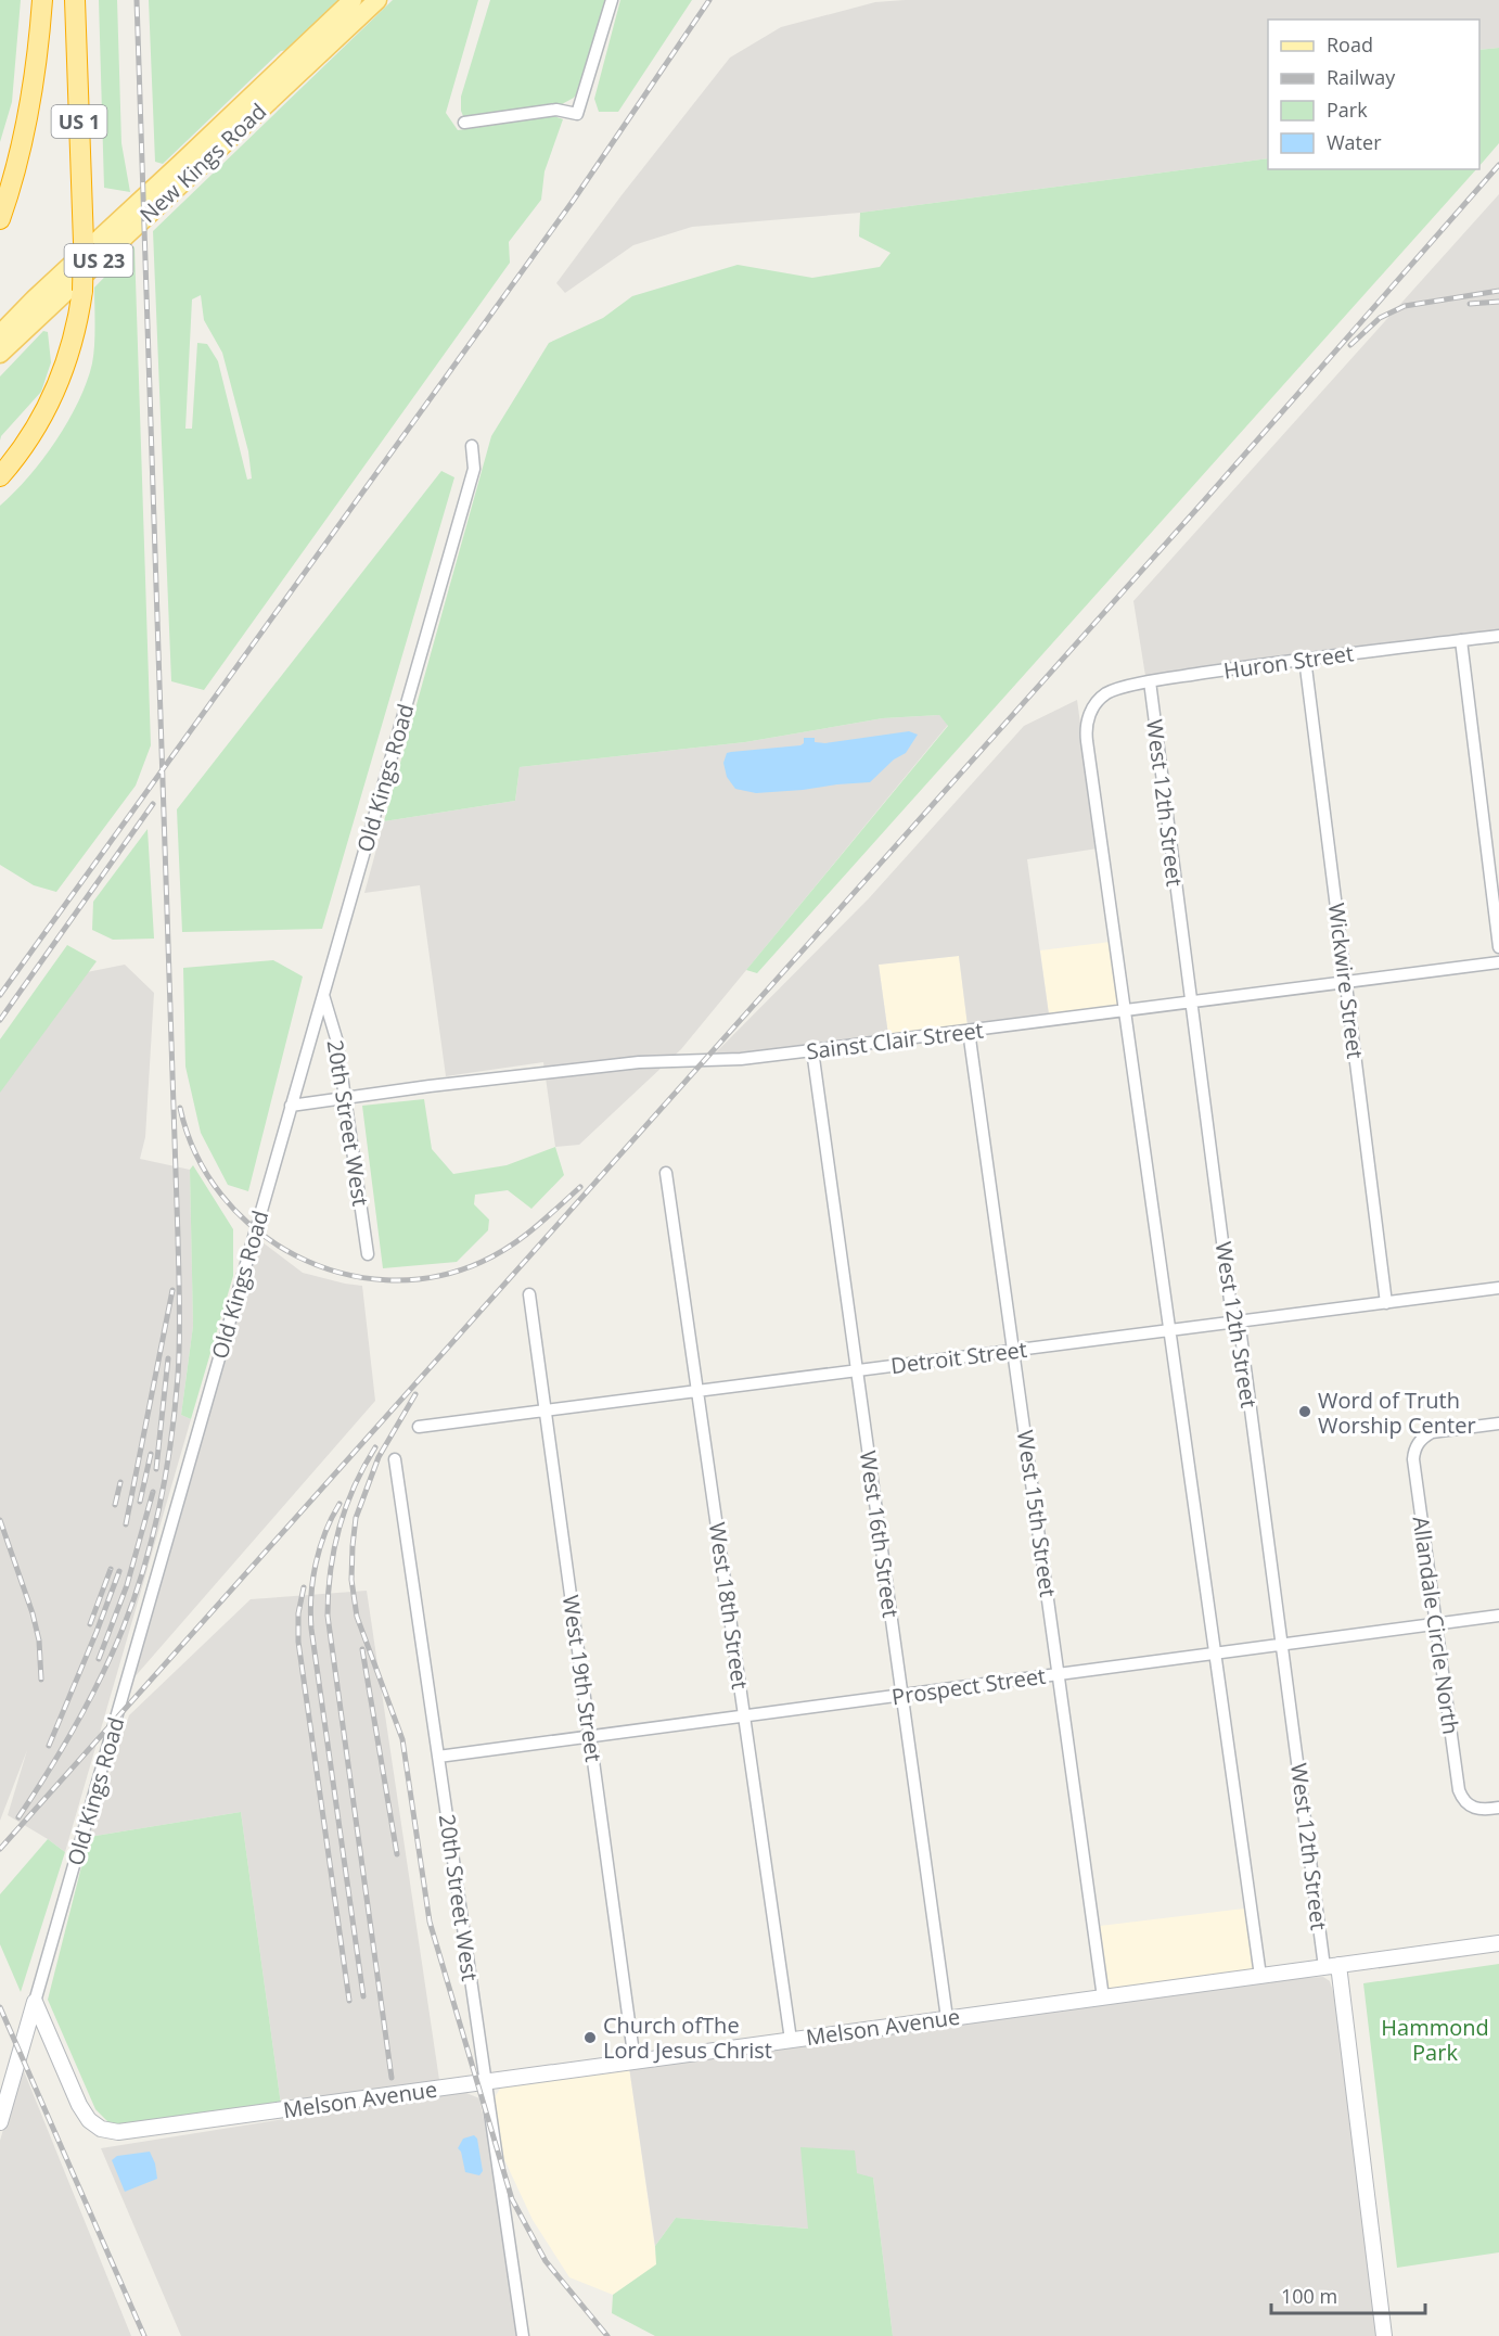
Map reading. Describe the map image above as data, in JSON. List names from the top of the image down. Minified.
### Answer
{"streets":{"highway":["US 1"],"main road":["New Kings Road","US 23"],"street":["Huron Street","Old Kings Road","West 12th Street","Wickwire Street","Sainst Clair Street","20th Street West","Detroit Street","West 15th Street","West 16th Street","West 18th Street","Allandale Circle North","West 19th Street","Prospect Street","Melson Avenue"]},"crossings":[["Huron Street","West 12th Street"],["Huron Street","Wickwire Street"],["Huron Street","Sainst Clair Street"],["Old Kings Road","Sainst Clair Street"],["Old Kings Road","20th Street West"],["Old Kings Road","Melson Avenue"],["West 12th Street","Sainst Clair Street"],["West 12th Street","Detroit Street"],["West 12th Street","Prospect Street"],["West 12th Street","Melson Avenue"],["Wickwire Street","Sainst Clair Street"],["Wickwire Street","Detroit Street"],["Sainst Clair Street","20th Street West"],["Sainst Clair Street","West 15th Street"],["Sainst Clair Street","West 16th Street"],["20th Street West","Prospect Street"],["20th Street West","Melson Avenue"],["Detroit Street","West 15th Street"],["Detroit Street","West 16th Street"],["Detroit Street","West 18th Street"],["Detroit Street","West 19th Street"],["West 15th Street","Prospect Street"],["West 15th Street","Melson Avenue"],["West 16th Street","Prospect Street"],["West 16th Street","Melson Avenue"],["West 18th Street","Prospect Street"],["West 18th Street","Melson Avenue"],["Allandale Circle North","Prospect Street"],["West 19th Street","Prospect Street"],["West 19th Street","Melson Avenue"]],"parks":["Hammond Park"],"places":["Word of Truth Worship Center","Church ofThe Lord Jesus Christ"],"legend":["Road","Railway","Park","Water"],"scale_bar":"100 m"}
